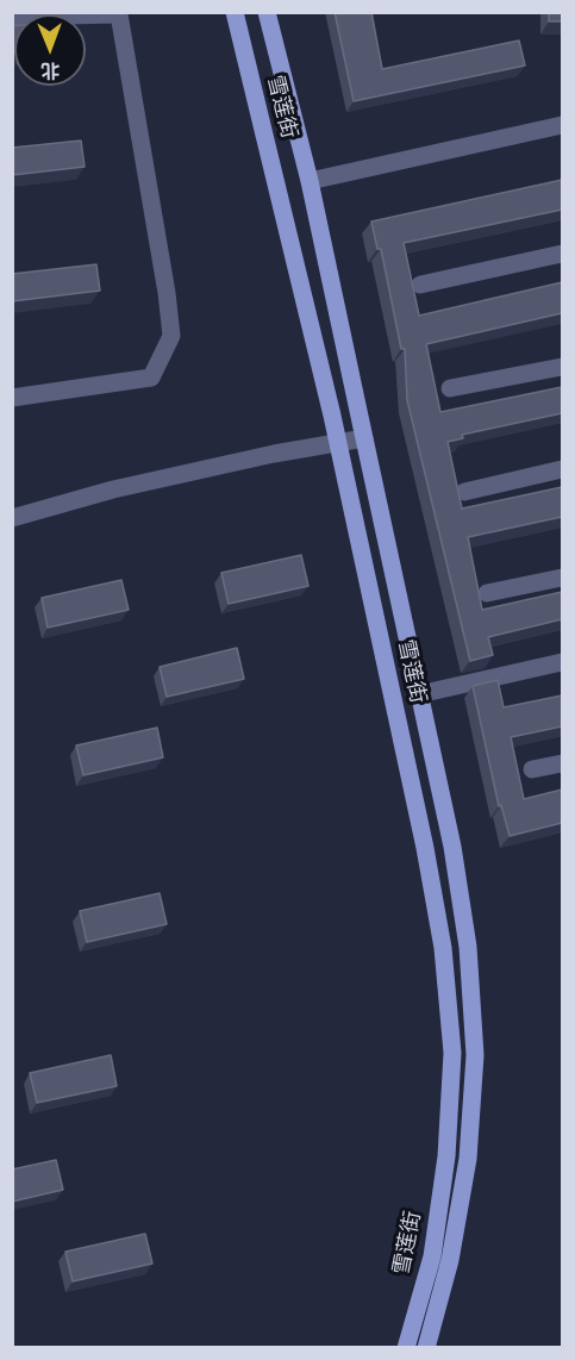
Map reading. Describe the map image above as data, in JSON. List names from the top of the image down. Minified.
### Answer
{"streets":{"main road":["雪莲街"]},"north":"bottom"}
